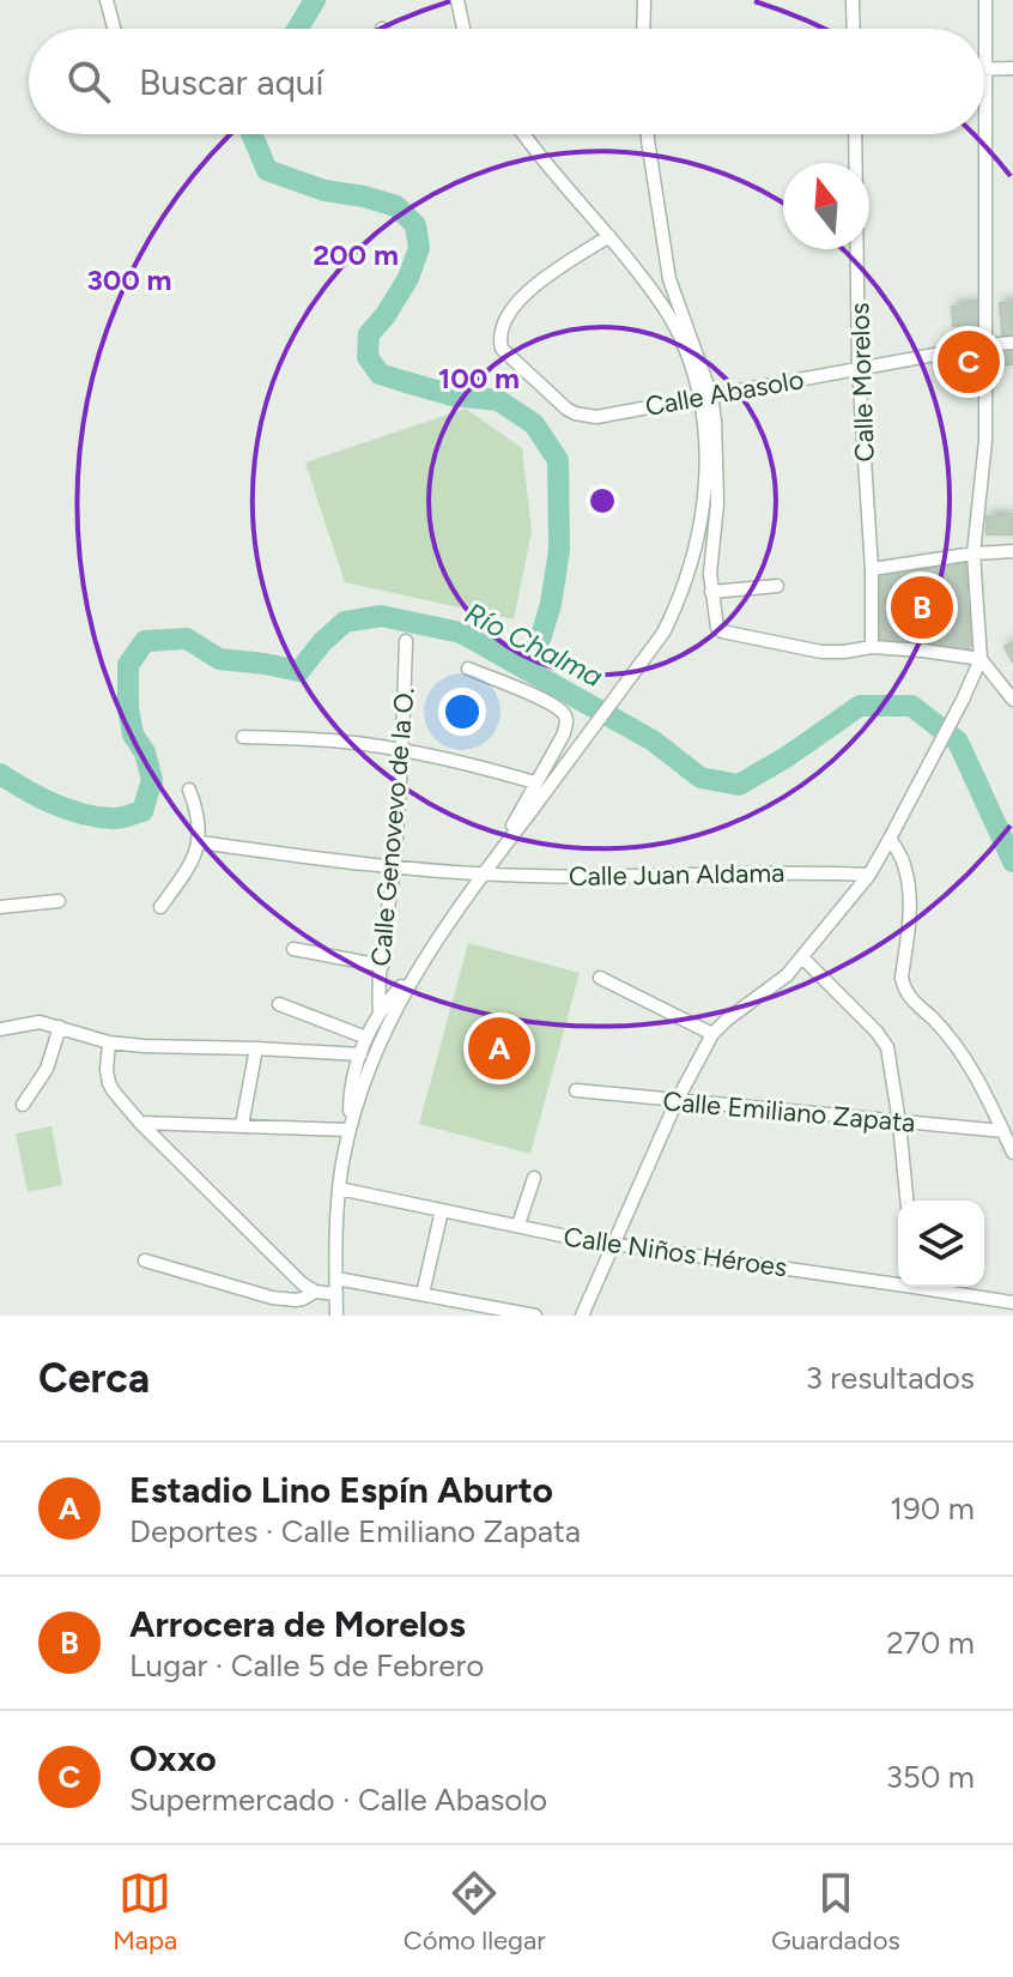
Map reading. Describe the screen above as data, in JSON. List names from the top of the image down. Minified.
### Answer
{"streets":{"street":["Calle Morelos","Calle Abasolo","Calle Genovevo de la O.","Calle Juan Aldama","Calle Emiliano Zapata","Calle Niños Héroes"]},"crossings":[["Calle Morelos","Calle Abasolo"],["Calle Genovevo de la O.","Calle Juan Aldama"]],"water":["Río Chalma"],"north":"top","page":{"search":"Buscar aquí","pins":["C","B","A"],"heading":["Cerca","3 resultados"],"list":[{"mark":"A","name":"Estadio Lino Espín Aburto","note":"Deportes · Calle Emiliano Zapata","value":"190 m"},{"mark":"B","name":"Arrocera de Morelos","note":"Lugar · Calle 5 de Febrero","value":"270 m"},{"mark":"C","name":"Oxxo","note":"Supermercado · Calle Abasolo","value":"350 m"}],"nav":["Mapa","Cómo llegar","Guardados"]},"rings":["200 m","300 m","100 m"]}
